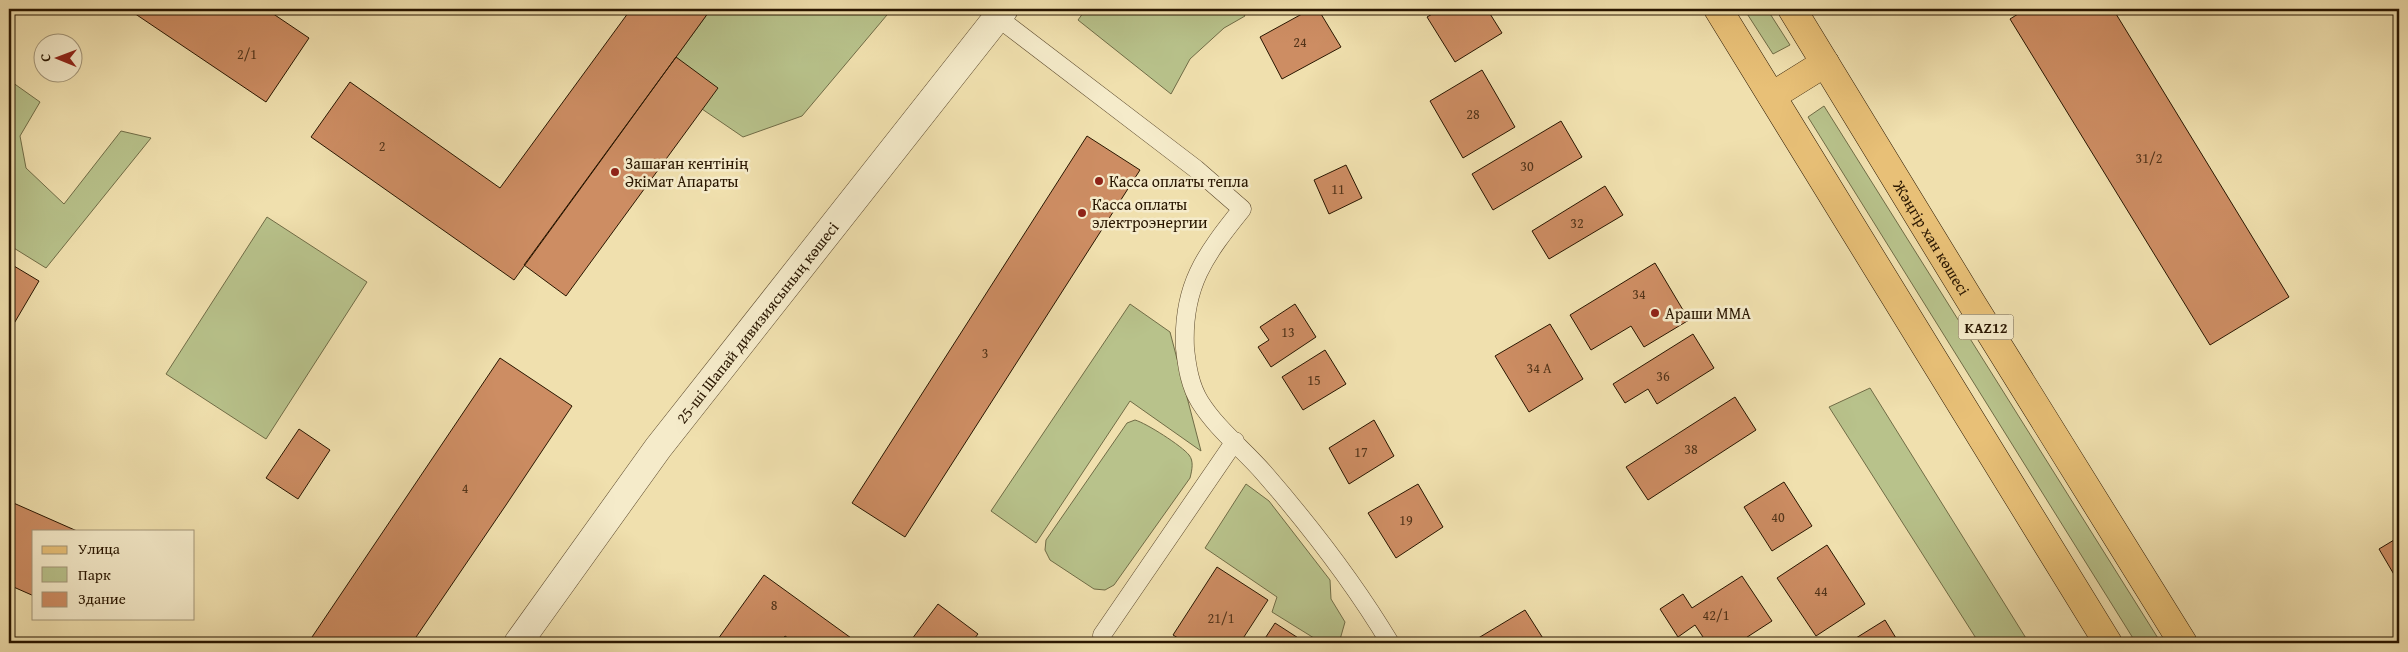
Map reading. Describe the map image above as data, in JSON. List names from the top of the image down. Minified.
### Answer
{"streets":{"main road":["Жәңгір хан көшесі","KAZ12"],"street":["25-ші Шапай дивизиясының көшесі"]},"places":["Зашаған кентінің Әкімат Апараты","Касса оплаты тепла","Касса оплаты электроэнергии","Араши ММА"],"house_numbers":["24","2/1","28","2","31/2","30","11","32","34","13","3","34 А","36","15","38","17","4","40","19","44","8","42/1","21/1"],"legend":["Улица","Парк","Здание"],"north":"left"}
